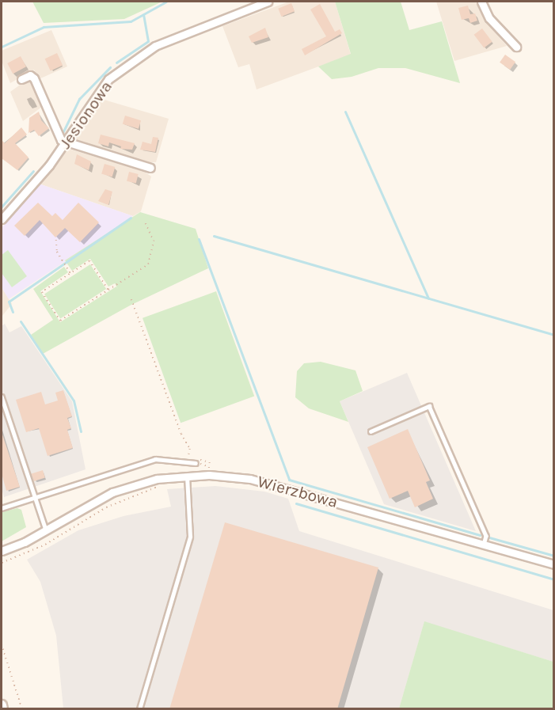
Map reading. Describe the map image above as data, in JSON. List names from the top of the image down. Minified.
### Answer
{"streets":{"street":["Jesionowa","Wierzbowa"]}}
